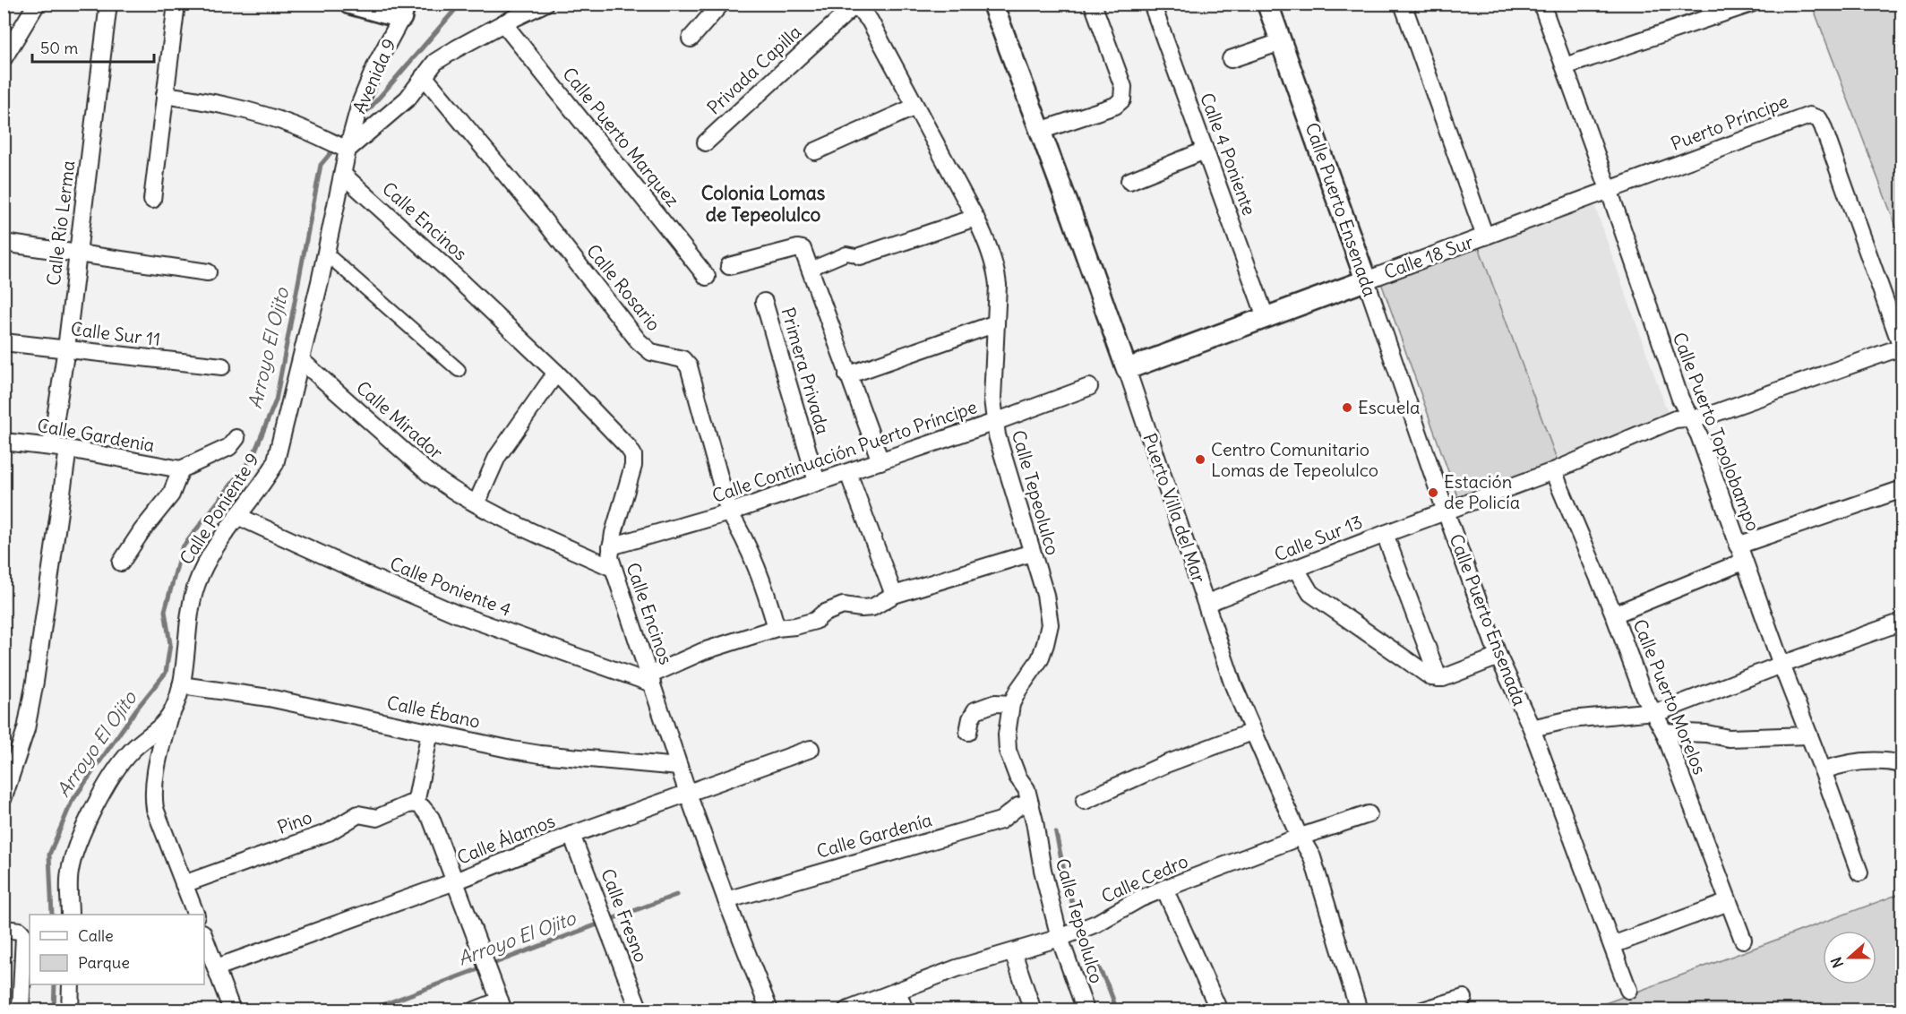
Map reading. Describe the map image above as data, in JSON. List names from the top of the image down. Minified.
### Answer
{"streets":{"street":["Privada Capilla","Avenida 9","Puerto Príncipe","Calle Puerto Marquez","Calle 4 Poniente","Calle Puerto Ensenada","Calle Encinos","Calle Río Lerma","Calle 18 Sur","Calle Rosario","Calle Sur 11","Primera Privada","Calle Mirador","Calle Puerto Topolobampo","Calle Gardenia","Calle Continuación Puerto Príncipe","Calle Tepeolulco","Puerto Villa del Mar","Calle Poniente 9","Calle Sur 13","Calle Poniente 4","Calle Puerto Morelos","Calle Ébano","Pino","Calle Gardenía","Calle Álamos","Calle Cedro","Calle Fresno"]},"crossings":[["Privada Capilla","Calle Tepeolulco"],["Avenida 9","Calle Poniente 9"],["Puerto Príncipe","Calle 18 Sur"],["Puerto Príncipe","Calle Puerto Topolobampo"],["Puerto Príncipe","Calle Sur 13"],["Calle 4 Poniente","Calle 18 Sur"],["Calle Puerto Ensenada","Calle 18 Sur"],["Calle Puerto Ensenada","Calle Sur 13"],["Calle Encinos","Calle Mirador"],["Calle Encinos","Calle Continuación Puerto Príncipe"],["Calle Encinos","Calle Poniente 9"],["Calle Encinos","Calle Poniente 4"],["Calle Encinos","Calle Ébano"],["Calle Encinos","Calle Gardenía"],["Calle Encinos","Calle Álamos"],["Calle Río Lerma","Calle Sur 11"],["Calle Río Lerma","Calle Gardenia"],["Calle 18 Sur","Calle Puerto Topolobampo"],["Calle 18 Sur","Puerto Villa del Mar"],["Calle Rosario","Calle Continuación Puerto Príncipe"],["Primera Privada","Calle Continuación Puerto Príncipe"],["Calle Mirador","Calle Poniente 9"],["Calle Puerto Topolobampo","Calle Sur 13"],["Calle Continuación Puerto Príncipe","Calle Tepeolulco"],["Calle Tepeolulco","Calle Gardenía"],["Calle Tepeolulco","Calle Cedro"],["Puerto Villa del Mar","Calle Sur 13"],["Puerto Villa del Mar","Calle Cedro"],["Calle Poniente 9","Calle Poniente 4"],["Calle Poniente 9","Calle Ébano"],["Calle Sur 13","Calle Puerto Morelos"],["Calle Álamos","Calle Fresno"]],"districts":["Colonia Lomas de Tepeolulco"],"water":["Arroyo El Ojito"],"places":["Escuela","Centro Comunitario Lomas de Tepeolulco","Estación de Policía"],"legend":["Calle","Parque"],"scale_bar":"50 m","north":"left"}
